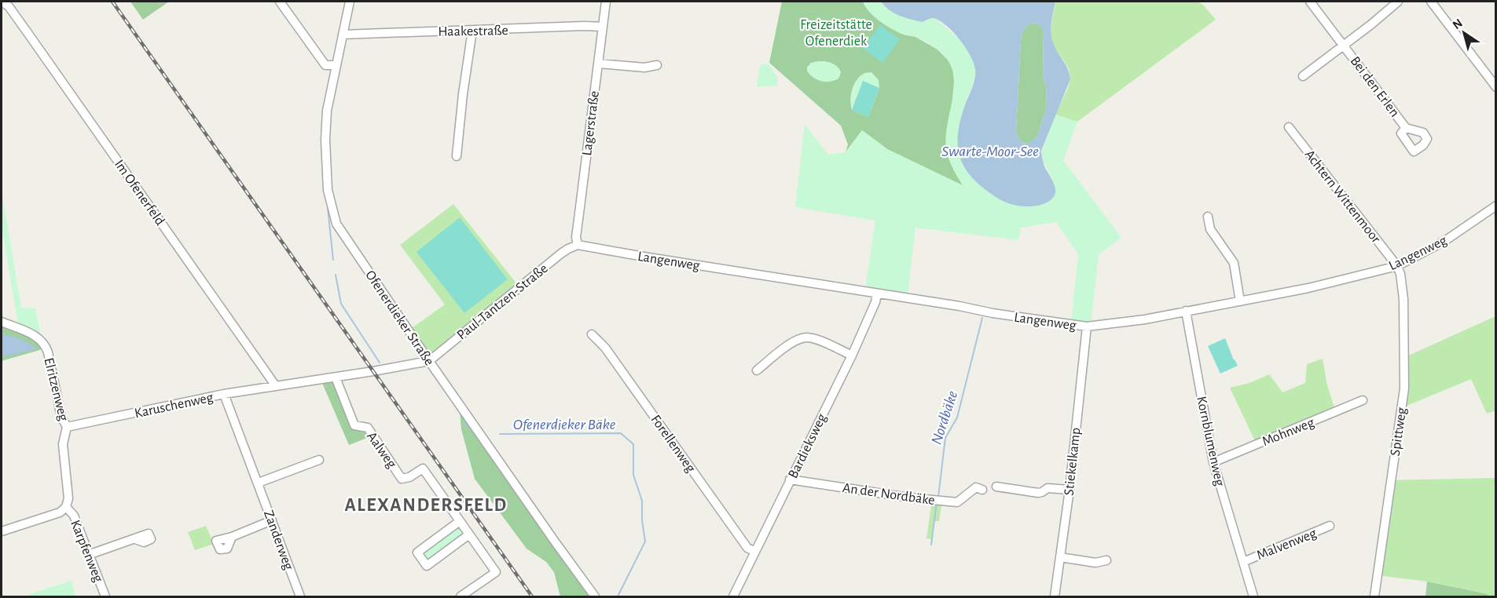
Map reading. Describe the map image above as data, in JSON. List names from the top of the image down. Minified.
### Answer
{"streets":{"street":["Haakestraße","Bei den Erlen","Lagerstraße","Im Ofenerfeld","Achtern Wittenmoor","Langenweg","Paul-Tantzen-Straße","Ofenerdieker Straße","Elritzenweg","Karuschenweg","Mohnweg","Spittweg","Kornblumenweg","Forellenweg","Bardieksweg","Aalweg","Stiekelkamp","An der Nordbäke","Zanderweg","Malvenweg","Karpfenweg"]},"crossings":[["Haakestraße","Lagerstraße"],["Haakestraße","Ofenerdieker Straße"],["Lagerstraße","Langenweg"],["Lagerstraße","Paul-Tantzen-Straße"],["Im Ofenerfeld","Karuschenweg"],["Achtern Wittenmoor","Langenweg"],["Achtern Wittenmoor","Spittweg"],["Langenweg","Paul-Tantzen-Straße"],["Langenweg","Spittweg"],["Langenweg","Kornblumenweg"],["Langenweg","Bardieksweg"],["Langenweg","Stiekelkamp"],["Paul-Tantzen-Straße","Ofenerdieker Straße"],["Paul-Tantzen-Straße","Karuschenweg"],["Ofenerdieker Straße","Karuschenweg"],["Elritzenweg","Karuschenweg"],["Karuschenweg","Aalweg"],["Karuschenweg","Zanderweg"],["Mohnweg","Kornblumenweg"],["Kornblumenweg","Malvenweg"],["Forellenweg","Bardieksweg"],["Bardieksweg","An der Nordbäke"]],"districts":["ALEXANDERSFELD"],"water":["Swarte-Moor-See","Nordbäke","Ofenerdieker Bäke"],"parks":["Freizeitstätte Ofenerdiek"],"north":"top left"}
